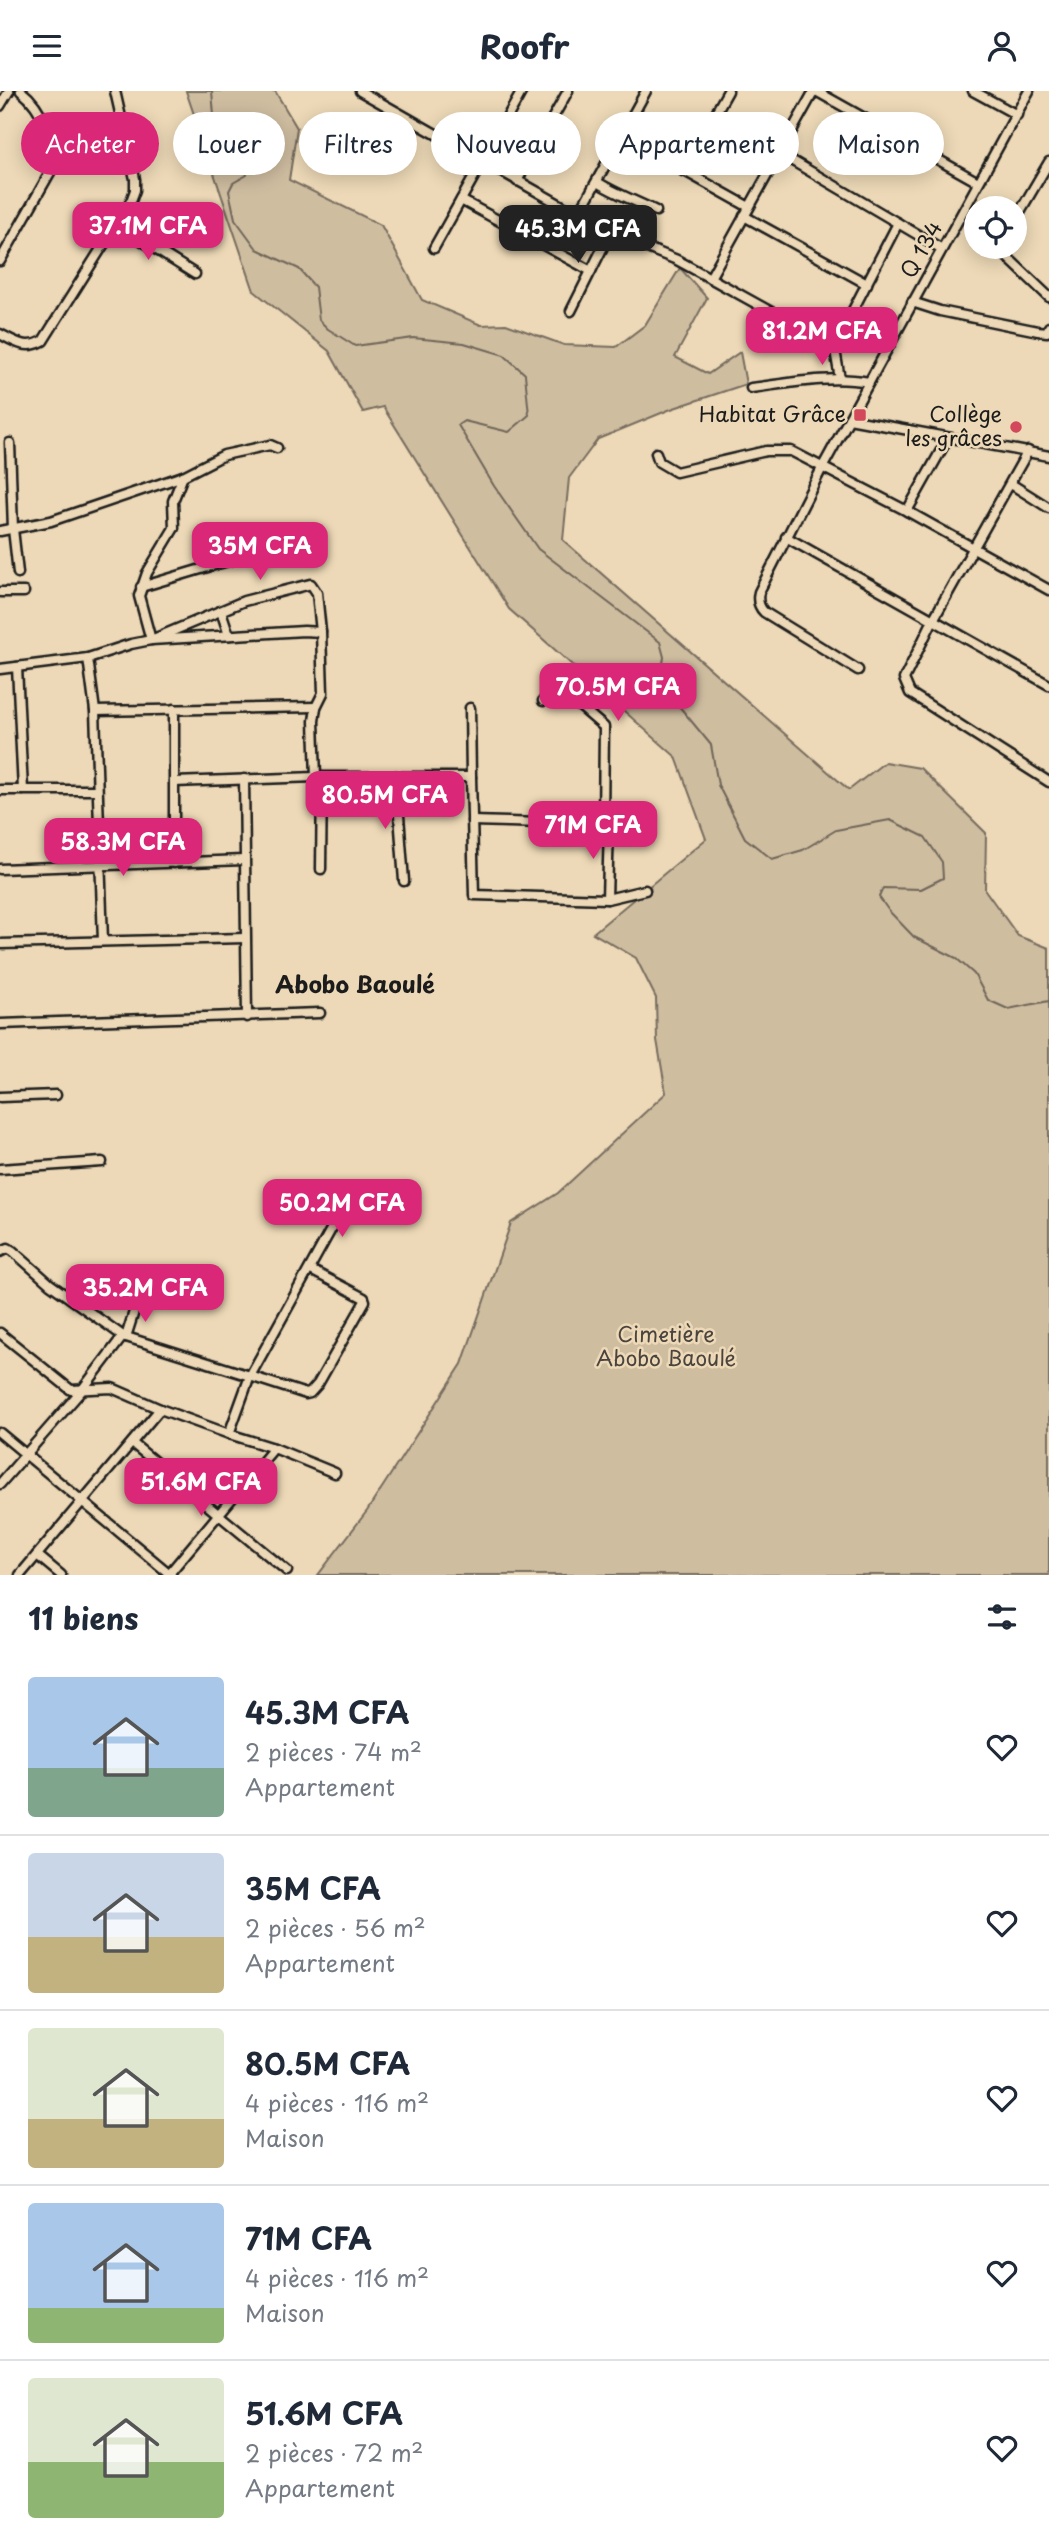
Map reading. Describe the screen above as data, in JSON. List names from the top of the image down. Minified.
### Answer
{"streets":{"street":["Q 134"]},"districts":["Abobo Baoulé"],"parks":["Cimetière Abobo Baoulé"],"places":{"transit":["Habitat Grâce"],"other":["Collège les grâces"]},"page":{"header":"Roofr","chip":["Acheter","Louer","Filtres","Nouveau","Appartement","Maison"],"price":["37.1M CFA","45.3M CFA","81.2M CFA","35M CFA","70.5M CFA","80.5M CFA","71M CFA","58.3M CFA","50.2M CFA","35.2M CFA","51.6M CFA"],"heading":"11 biens","list":[{"name":"45.3M CFA","note":"2 pièces · 74 m² · Appartement"},{"name":"35M CFA","note":"2 pièces · 56 m² · Appartement"},{"name":"80.5M CFA","note":"4 pièces · 116 m² · Maison"},{"name":"71M CFA","note":"4 pièces · 116 m² · Maison"},{"name":"51.6M CFA","note":"2 pièces · 72 m² · Appartement"}]}}
